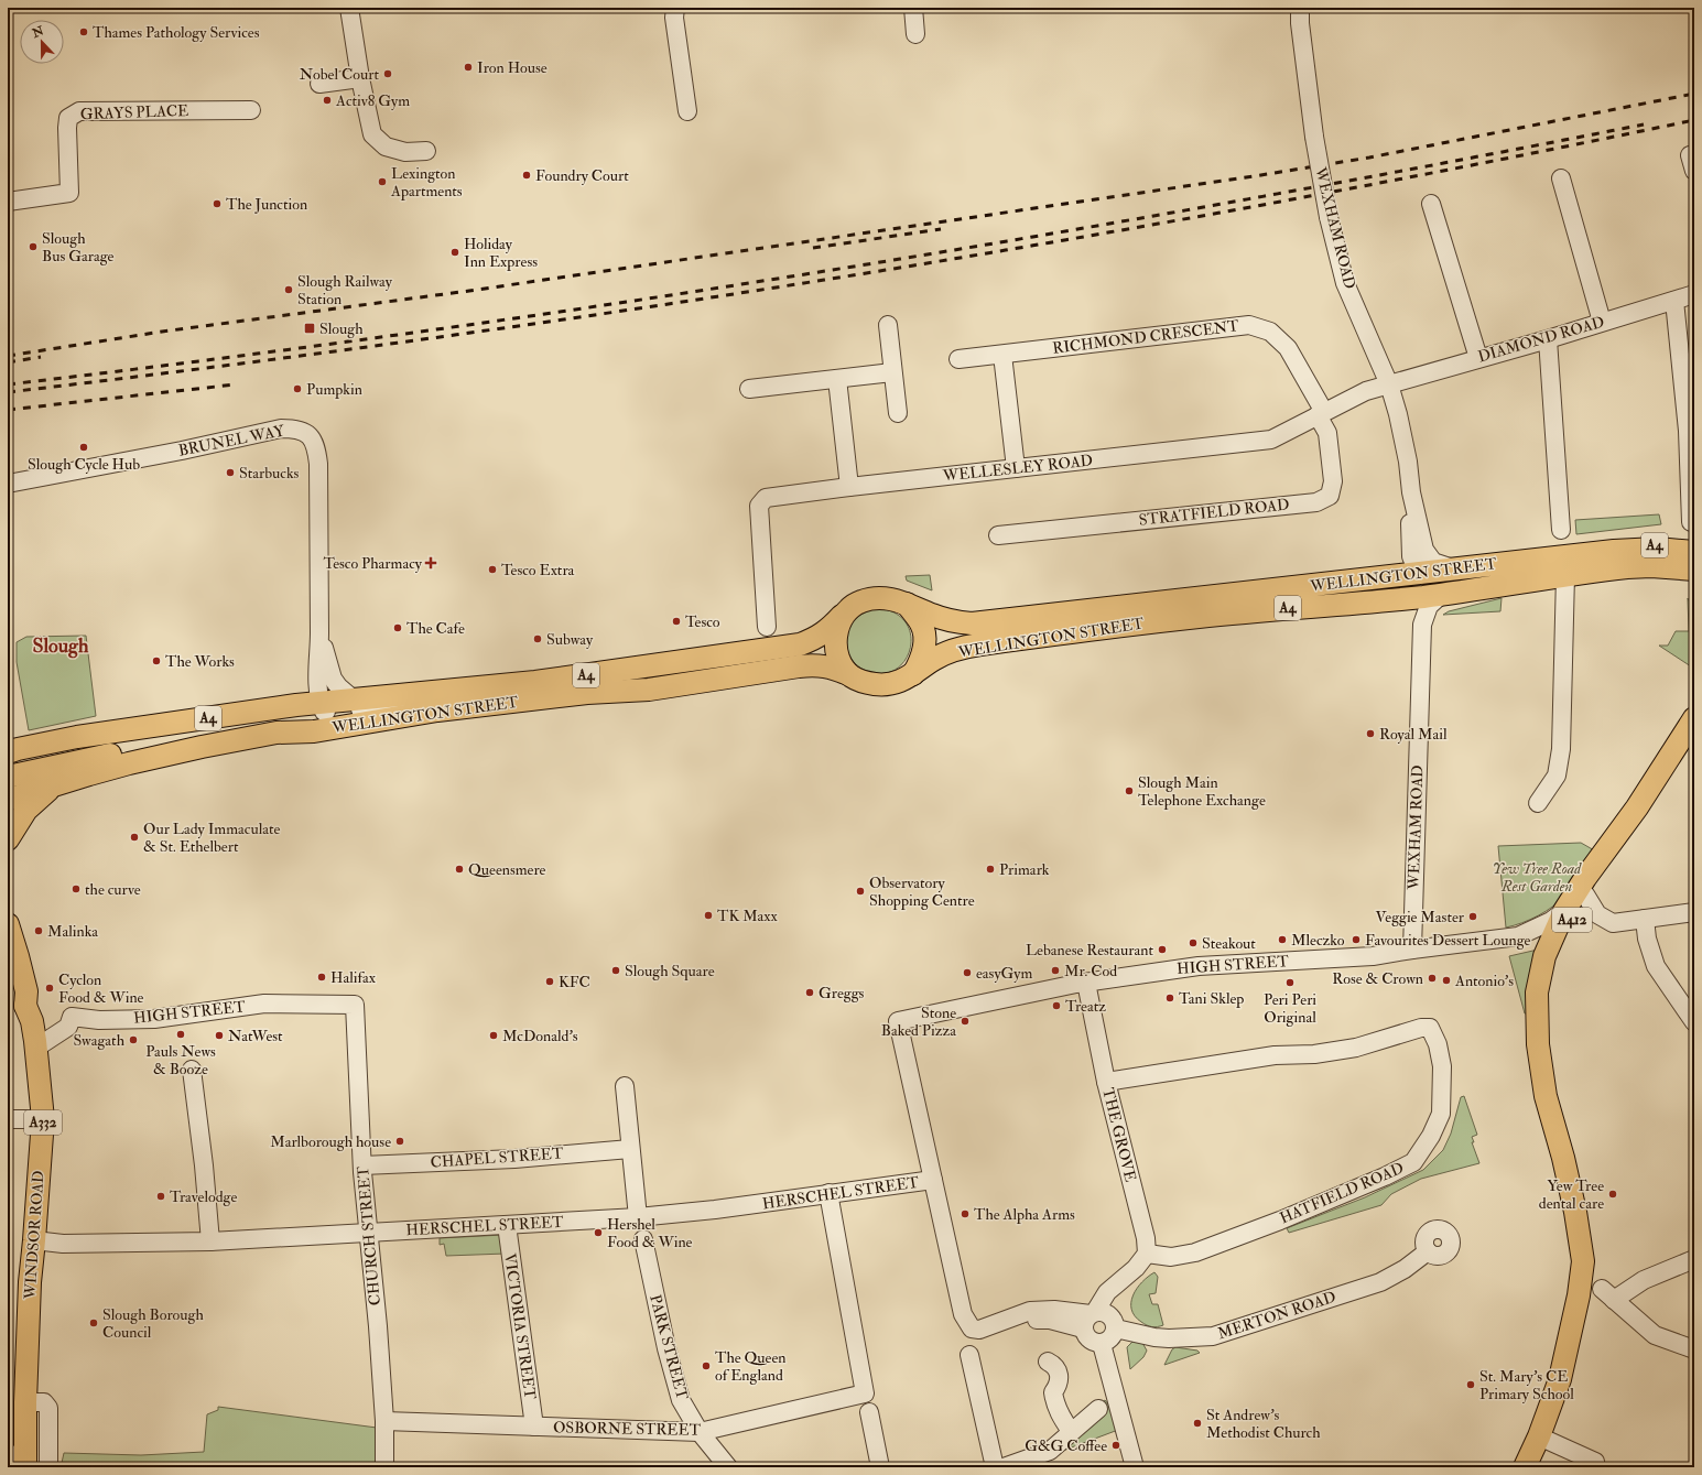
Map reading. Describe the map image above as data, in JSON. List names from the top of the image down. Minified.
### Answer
{"streets":{"main road":["A4","WELLINGTON STREET","A412","A332","WINDSOR ROAD"],"street":["GRAYS PLACE","WEXHAM ROAD","RICHMOND CRESCENT","DIAMOND ROAD","BRUNEL WAY","WELLESLEY ROAD","STRATFIELD ROAD","HIGH STREET","THE GROVE","CHAPEL STREET","HERSCHEL STREET","HATFIELD ROAD","CHURCH STREET","MERTON ROAD","VICTORIA STREET","PARK STREET","OSBORNE STREET"]},"crossings":[["WEXHAM ROAD","DIAMOND ROAD"],["WEXHAM ROAD","WELLESLEY ROAD"],["WEXHAM ROAD","WELLINGTON STREET"],["WEXHAM ROAD","HIGH STREET"],["RICHMOND CRESCENT","WELLESLEY ROAD"],["RICHMOND CRESCENT","STRATFIELD ROAD"],["DIAMOND ROAD","WELLESLEY ROAD"],["BRUNEL WAY","WELLINGTON STREET"],["WELLESLEY ROAD","STRATFIELD ROAD"],["A4","WELLINGTON STREET"],["A412","HIGH STREET"],["HIGH STREET","THE GROVE"],["HIGH STREET","HERSCHEL STREET"],["HIGH STREET","WINDSOR ROAD"],["HIGH STREET","CHURCH STREET"],["THE GROVE","HATFIELD ROAD"],["CHAPEL STREET","CHURCH STREET"],["HERSCHEL STREET","WINDSOR ROAD"],["HERSCHEL STREET","CHURCH STREET"],["HERSCHEL STREET","VICTORIA STREET"],["HERSCHEL STREET","OSBORNE STREET"],["CHURCH STREET","OSBORNE STREET"],["VICTORIA STREET","OSBORNE STREET"],["PARK STREET","OSBORNE STREET"]],"districts":["Slough"],"parks":["Yew Tree Road Rest Garden"],"places":{"other":["Thames Pathology Services","Iron House","Nobel Court","Activ8 Gym","Foundry Court","Lexington Apartments","The Junction","Slough Bus Garage","Holiday Inn Express","Slough Railway Station","Pumpkin","Slough Cycle Hub","Starbucks","Tesco Extra","Tesco","The Cafe","Subway","The Works","Royal Mail","Slough Main Telephone Exchange","Our Lady Immaculate & St. Ethelbert","Queensmere","Primark","the curve","Observatory Shopping Centre","TK Maxx","Veggie Master","Malinka","Mleczko","Favourites Dessert Lounge","Steakout","Lebanese Restaurant","Slough Square","Mr. Cod","easyGym","Halifax","Rose & Crown","Antonio's","KFC","Peri Peri Original","Cyclon Food & Wine","Greggs","Tani Sklep","Treatz","Stone Baked Pizza","Pauls News & Booze","NatWest","McDonald's","Swagath","Marlborough house","Yew Tree dental care","Travelodge","The Alpha Arms","Hershel Food & Wine","Slough Borough Council","The Queen of England","St. Mary's CE Primary School","St Andrew's Methodist Church","G&G Coffee"],"transit":["Slough"],"health":["Tesco Pharmacy"]},"north":"top"}
